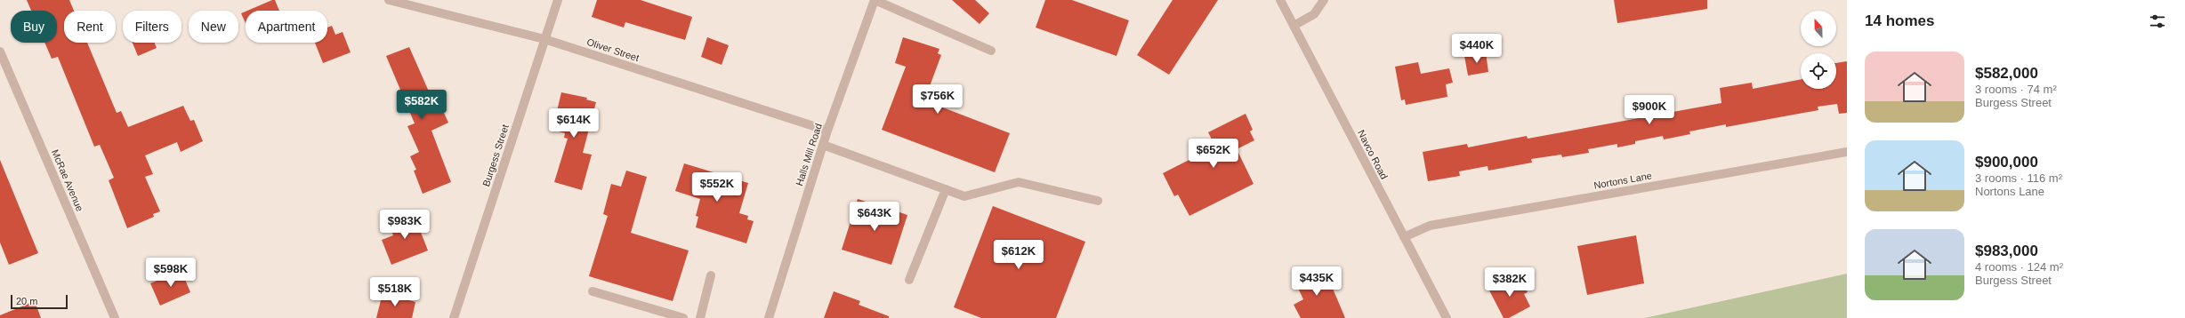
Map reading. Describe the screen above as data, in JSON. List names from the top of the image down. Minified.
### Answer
{"streets":{"street":["Oliver Street","Halls Mill Road","Navco Road","Burgess Street","McRae Avenue","Nortons Lane"]},"crossings":[["Oliver Street","Halls Mill Road"],["Oliver Street","Burgess Street"],["Navco Road","Nortons Lane"]],"scale_bar":"20 m","north":"top","page":{"heading":"14 homes","chip":["Buy","Rent","Filters","New","Apartment"],"price":["$440K","$756K","$582K","$900K","$614K","$652K","$552K","$643K","$983K","$612K","$598K","$435K","$382K","$518K"],"list":[{"name":"$582,000","note":"3 rooms · 74 m² · Burgess Street"},{"name":"$900,000","note":"3 rooms · 116 m² · Nortons Lane"},{"name":"$983,000","note":"4 rooms · 124 m² · Burgess Street"}],"scale":"20 m"}}
